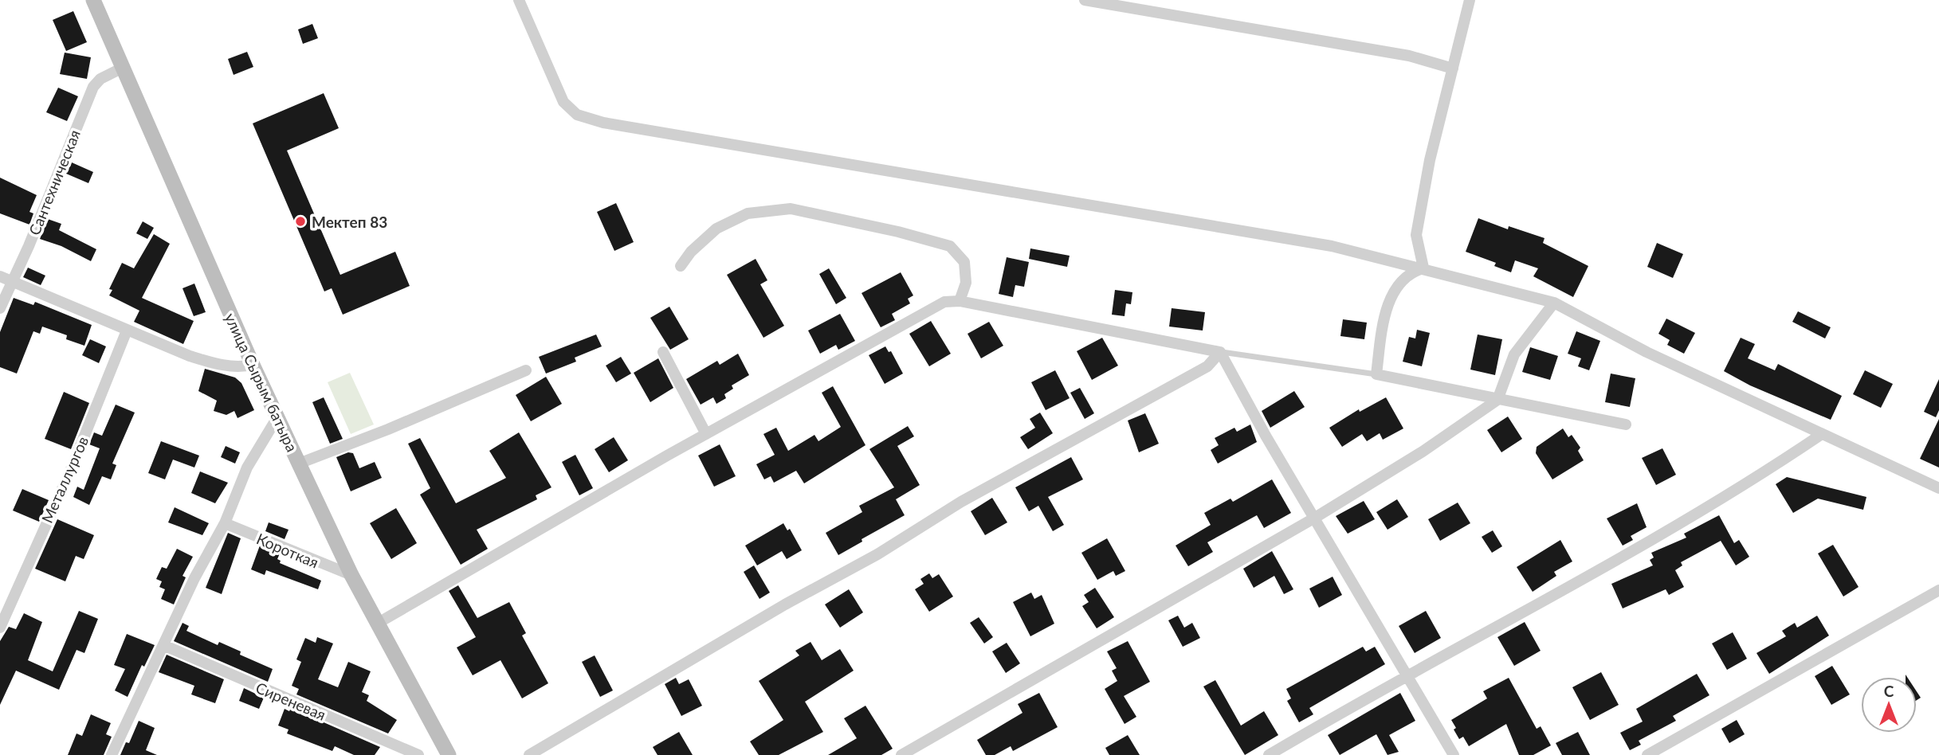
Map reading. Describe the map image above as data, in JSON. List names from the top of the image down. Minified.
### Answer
{"streets":{"street":["Сантехническая","улица Сырым батыра","Металлургов","Короткая","Сиреневая"]},"crossings":[["Сантехническая","улица Сырым батыра"],["улица Сырым батыра","Короткая"]],"places":["Мектеп 83"],"north":"top"}
